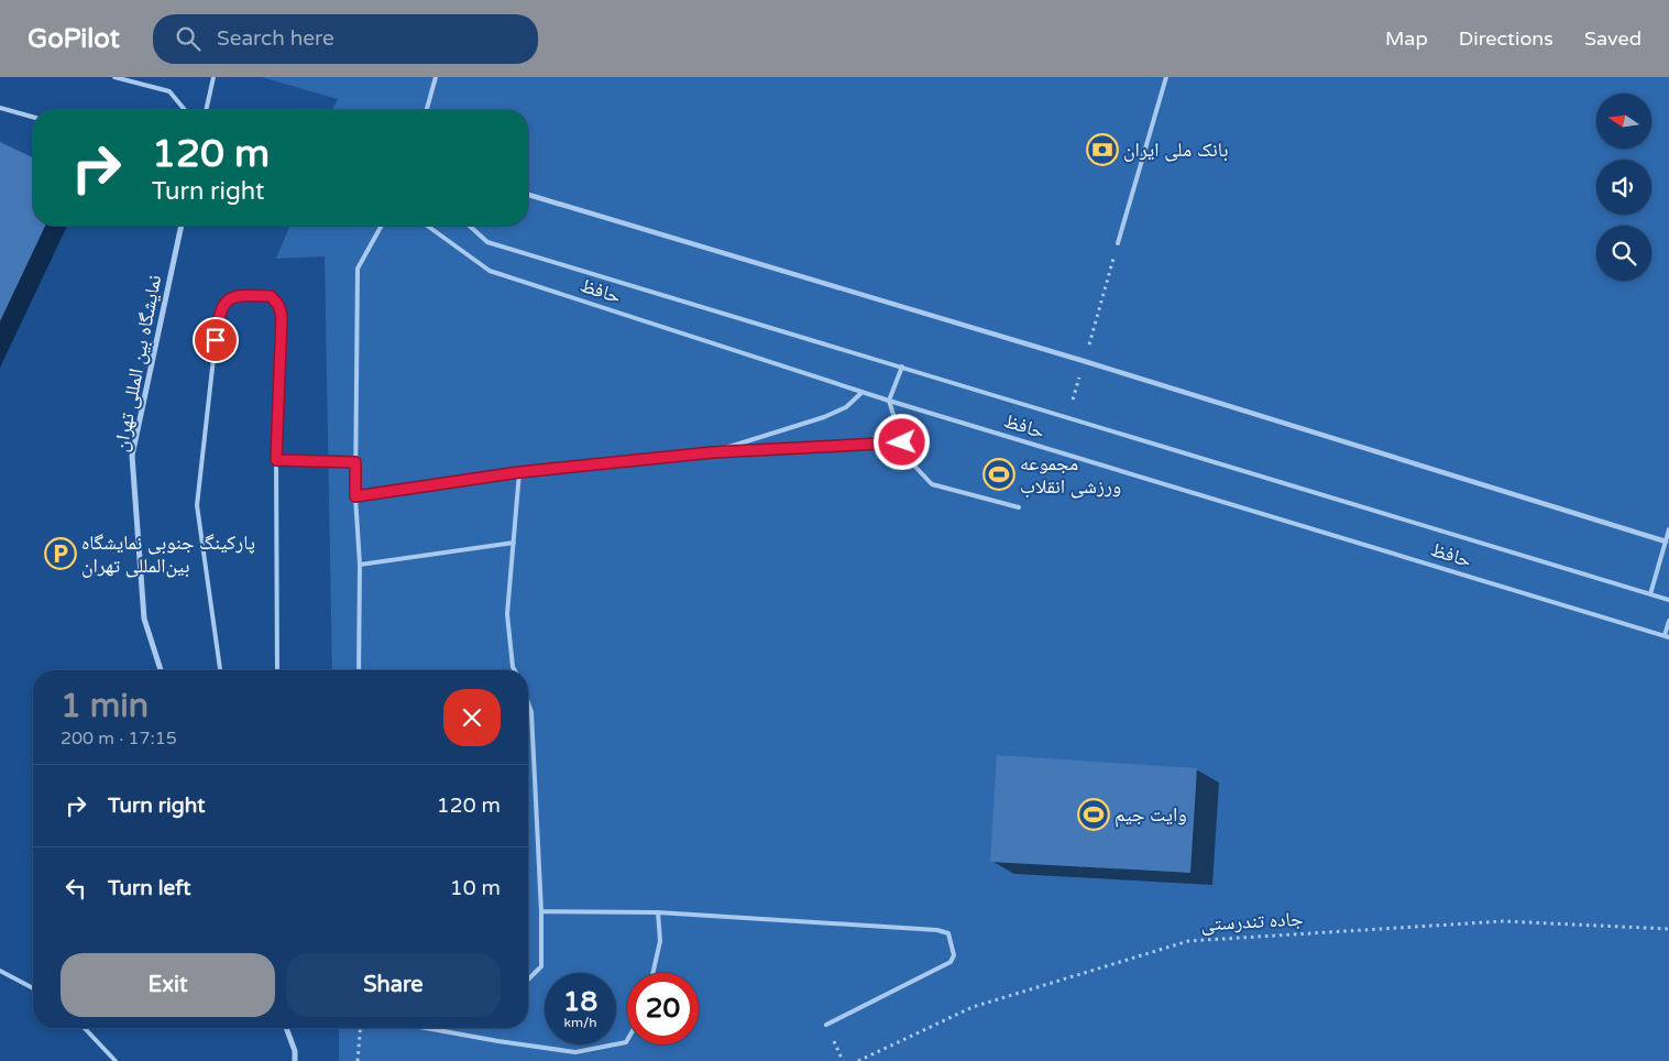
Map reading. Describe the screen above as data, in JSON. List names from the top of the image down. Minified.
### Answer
{"streets":{"street":["نمایشگاه بین المللی تهران"],"lane":["حافظ"],"path":["جاده تندرستی"]},"places":{"bank":["بانک ملی ایران"],"sports":["مجموعه ورزشی انقلاب","وایت جیم"],"parking":["پارکینگ جنوبی نمایشگاه بین‌المللی تهران"]},"north":"left","page":{"header":"GoPilot","search":"Search here","nav":["Map","Directions","Saved"],"turn":["120 m","Turn right"],"heading":["1 min","200 m · 17:15"],"list":[{"name":"Turn right","value":"120 m"},{"name":"Turn left","value":"10 m"}],"buttons":["Exit","Share"],"speed":"18 km/h","limit":"20"}}
